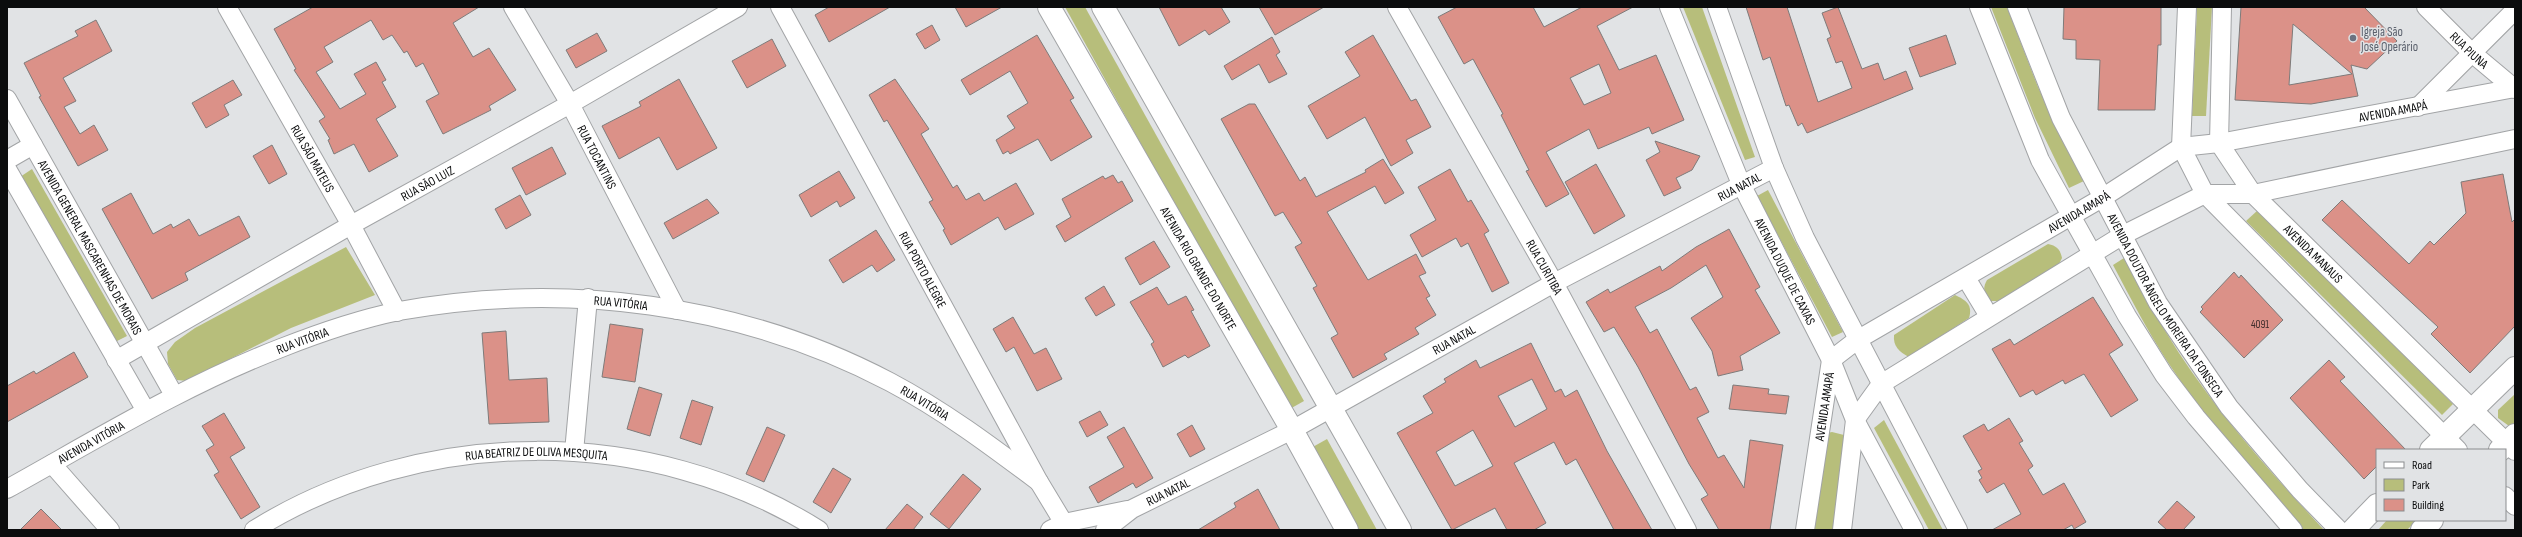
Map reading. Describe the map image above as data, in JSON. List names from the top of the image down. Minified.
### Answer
{"streets":{"main road":["AVENIDA RIO GRANDE DO NORTE"],"street":["RUA PIUNA","AVENIDA AMAPÁ","RUA TOCANTINS","RUA SÃO MATEUS","RUA SÃO LUIZ","RUA NATAL","AVENIDA GENERAL MASCARENHAS DE MORAIS","AVENIDA MANAUS","RUA CURITIBA","RUA PORTO ALEGRE","AVENIDA DUQUE DE CAXIAS","RUA VITÓRIA","AVENIDA DOUTOR ÂNGELO MOREIRA DA FONSECA","AVENIDA VITÓRIA","RUA BEATRIZ DE OLIVA MESQUITA"]},"crossings":[["RUA PIUNA","AVENIDA AMAPÁ"],["AVENIDA AMAPÁ","AVENIDA MANAUS"],["AVENIDA AMAPÁ","AVENIDA DUQUE DE CAXIAS"],["AVENIDA AMAPÁ","AVENIDA DOUTOR ÂNGELO MOREIRA DA FONSECA"],["RUA TOCANTINS","RUA SÃO LUIZ"],["RUA TOCANTINS","RUA VITÓRIA"],["RUA SÃO MATEUS","RUA SÃO LUIZ"],["RUA SÃO MATEUS","RUA VITÓRIA"],["RUA SÃO LUIZ","AVENIDA GENERAL MASCARENHAS DE MORAIS"],["RUA NATAL","RUA CURITIBA"],["RUA NATAL","AVENIDA RIO GRANDE DO NORTE"],["RUA NATAL","RUA PORTO ALEGRE"],["RUA NATAL","AVENIDA DUQUE DE CAXIAS"],["AVENIDA GENERAL MASCARENHAS DE MORAIS","RUA VITÓRIA"],["AVENIDA GENERAL MASCARENHAS DE MORAIS","AVENIDA VITÓRIA"],["RUA PORTO ALEGRE","RUA VITÓRIA"],["RUA VITÓRIA","AVENIDA VITÓRIA"]],"places":["Igreja São José Operário"],"house_numbers":["4091"],"legend":["Road","Park","Building"]}
